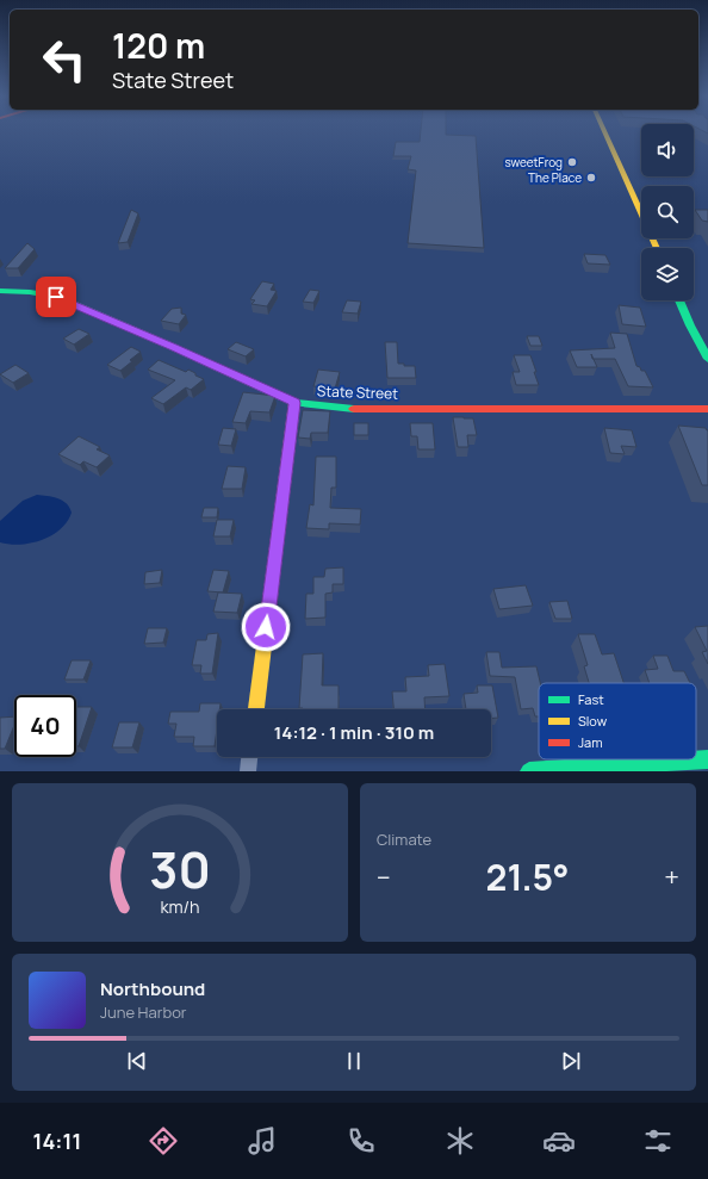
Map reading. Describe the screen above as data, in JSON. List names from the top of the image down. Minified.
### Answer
{"streets":{"main road":["State Street"]},"places":["sweetFrog","The Place"],"legend":["Fast","Slow","Jam"],"page":{"turn":["120 m","State Street"],"limit":"40","trip":"14:12 · 1 min · 310 m","tile":"Climate","heat":["−","21.5°","+"],"song":["Northbound","June Harbor"],"tabs":"14:11","gauge":["30","km/h"]}}
